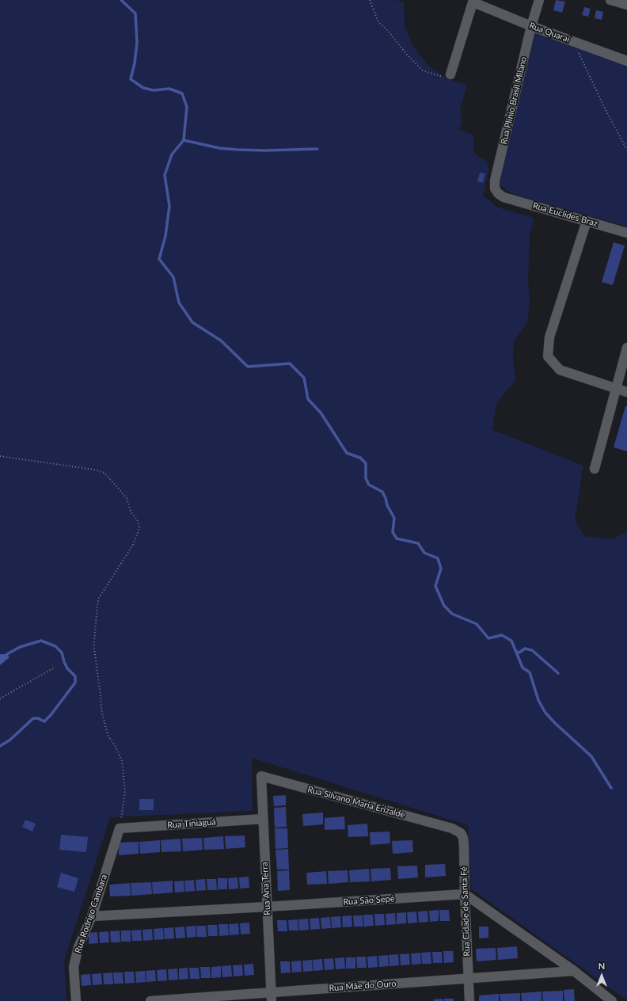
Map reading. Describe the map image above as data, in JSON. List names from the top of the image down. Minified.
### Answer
{"streets":{"street":["Rua Quaraí","Rua Plínio Brasil Milano","Rua Euclides Braz","Rua Silvano Maria Erizalde","Rua Tiniaguá","Rua Ana Terra","Rua São Sepé","Rua Cidade de Santa Fé","Rua Rodrigo Cambara","Rua Mãe do Ouro"]},"crossings":[["Rua Quaraí","Rua Plínio Brasil Milano"],["Rua Plínio Brasil Milano","Rua Euclides Braz"],["Rua Silvano Maria Erizalde","Rua Ana Terra"],["Rua Silvano Maria Erizalde","Rua Cidade de Santa Fé"],["Rua Tiniaguá","Rua Ana Terra"],["Rua Tiniaguá","Rua Rodrigo Cambara"],["Rua Ana Terra","Rua São Sepé"],["Rua Ana Terra","Rua Mãe do Ouro"],["Rua São Sepé","Rua Cidade de Santa Fé"],["Rua São Sepé","Rua Rodrigo Cambara"],["Rua Cidade de Santa Fé","Rua Mãe do Ouro"]],"north":"top"}
